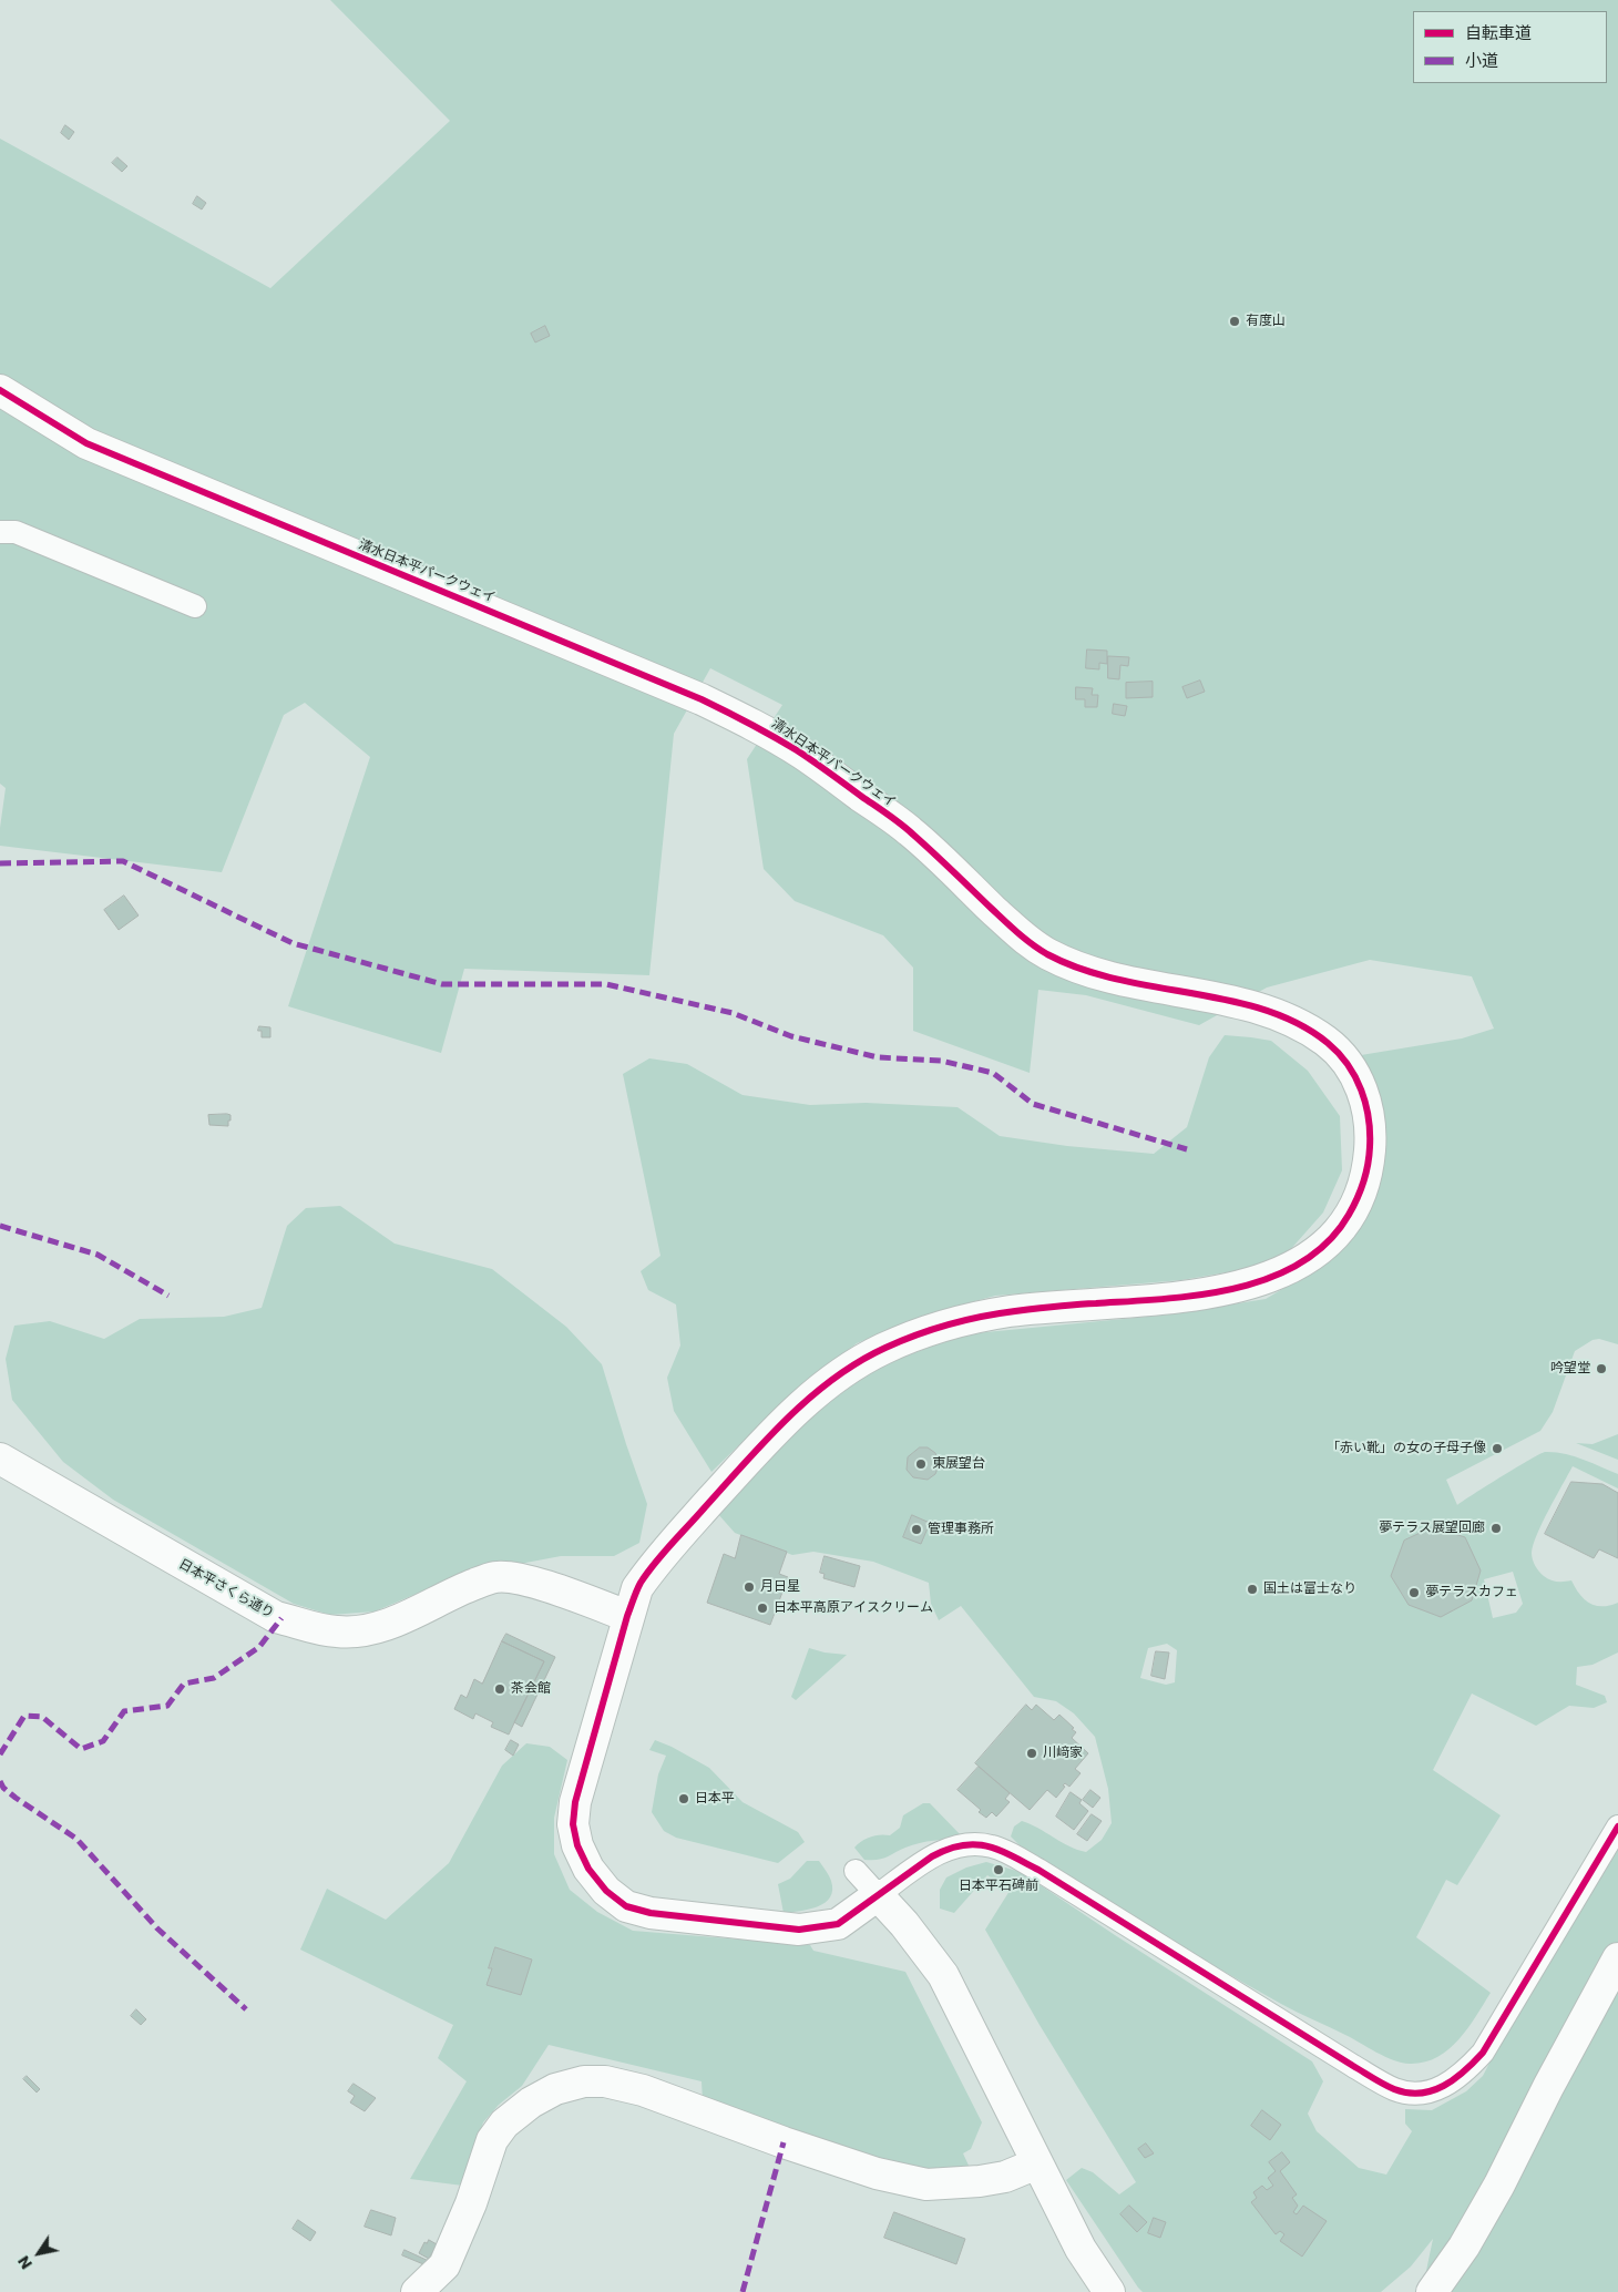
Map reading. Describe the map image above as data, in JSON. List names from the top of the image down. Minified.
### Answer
{"streets":{"street":["清水日本平パークウェイ","日本平さくら通り"]},"crossings":[["清水日本平パークウェイ","日本平さくら通り"]],"places":["有度山","吟望堂","「赤い靴」の女の子母子像","東展望台","夢テラス展望回廊","管理事務所","月日星","国土は富士なり","夢テラスカフェ","日本平高原アイスクリーム","茶会館","川﨑家","日本平","日本平石碑前"],"legend":["自転車道","小道"],"north":"bottom left"}
